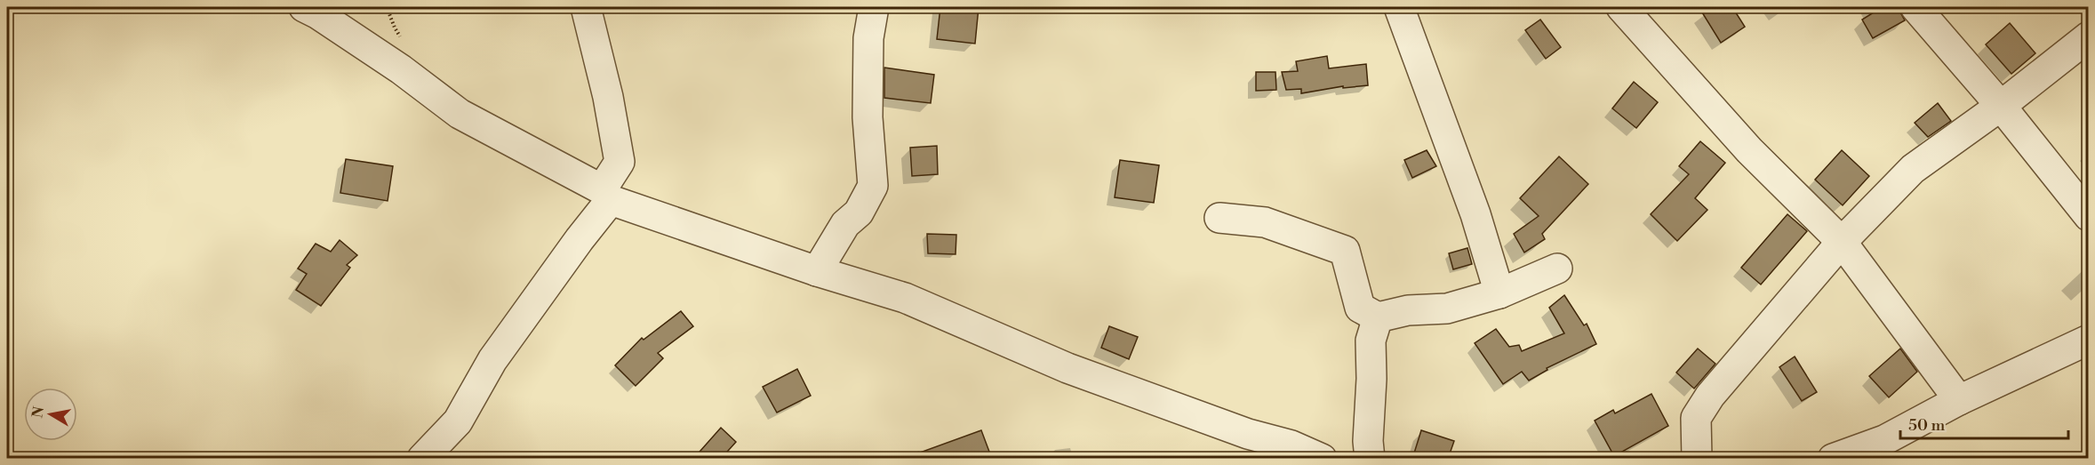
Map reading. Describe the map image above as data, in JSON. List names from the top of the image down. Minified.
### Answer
{"scale_bar":"50 m","north":"left"}
